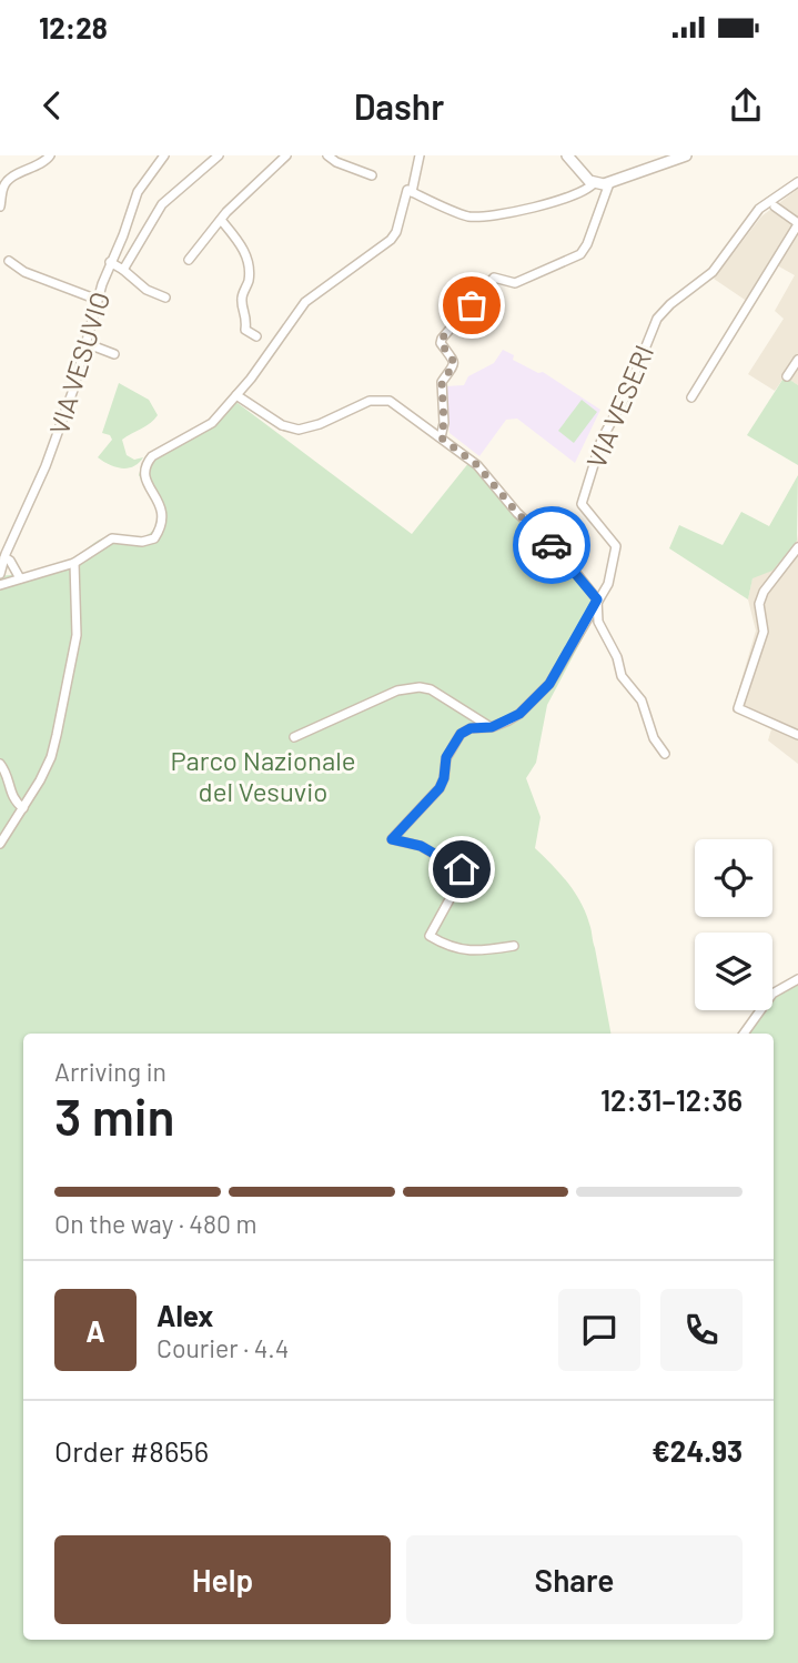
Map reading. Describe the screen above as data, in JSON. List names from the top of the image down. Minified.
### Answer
{"streets":{"street":["VIA VESUVIO","VIA VESERI"]},"parks":["Parco Nazionale del Vesuvio"],"page":{"status":"12:28","header":"Dashr","heading":["3 min","Arriving in","12:31–12:36"],"panel":["Alex","Courier · 4.4","Order #8656","€24.93"],"bar":"On the way · 480 m","round":"A","buttons":["Help","Share"]}}
